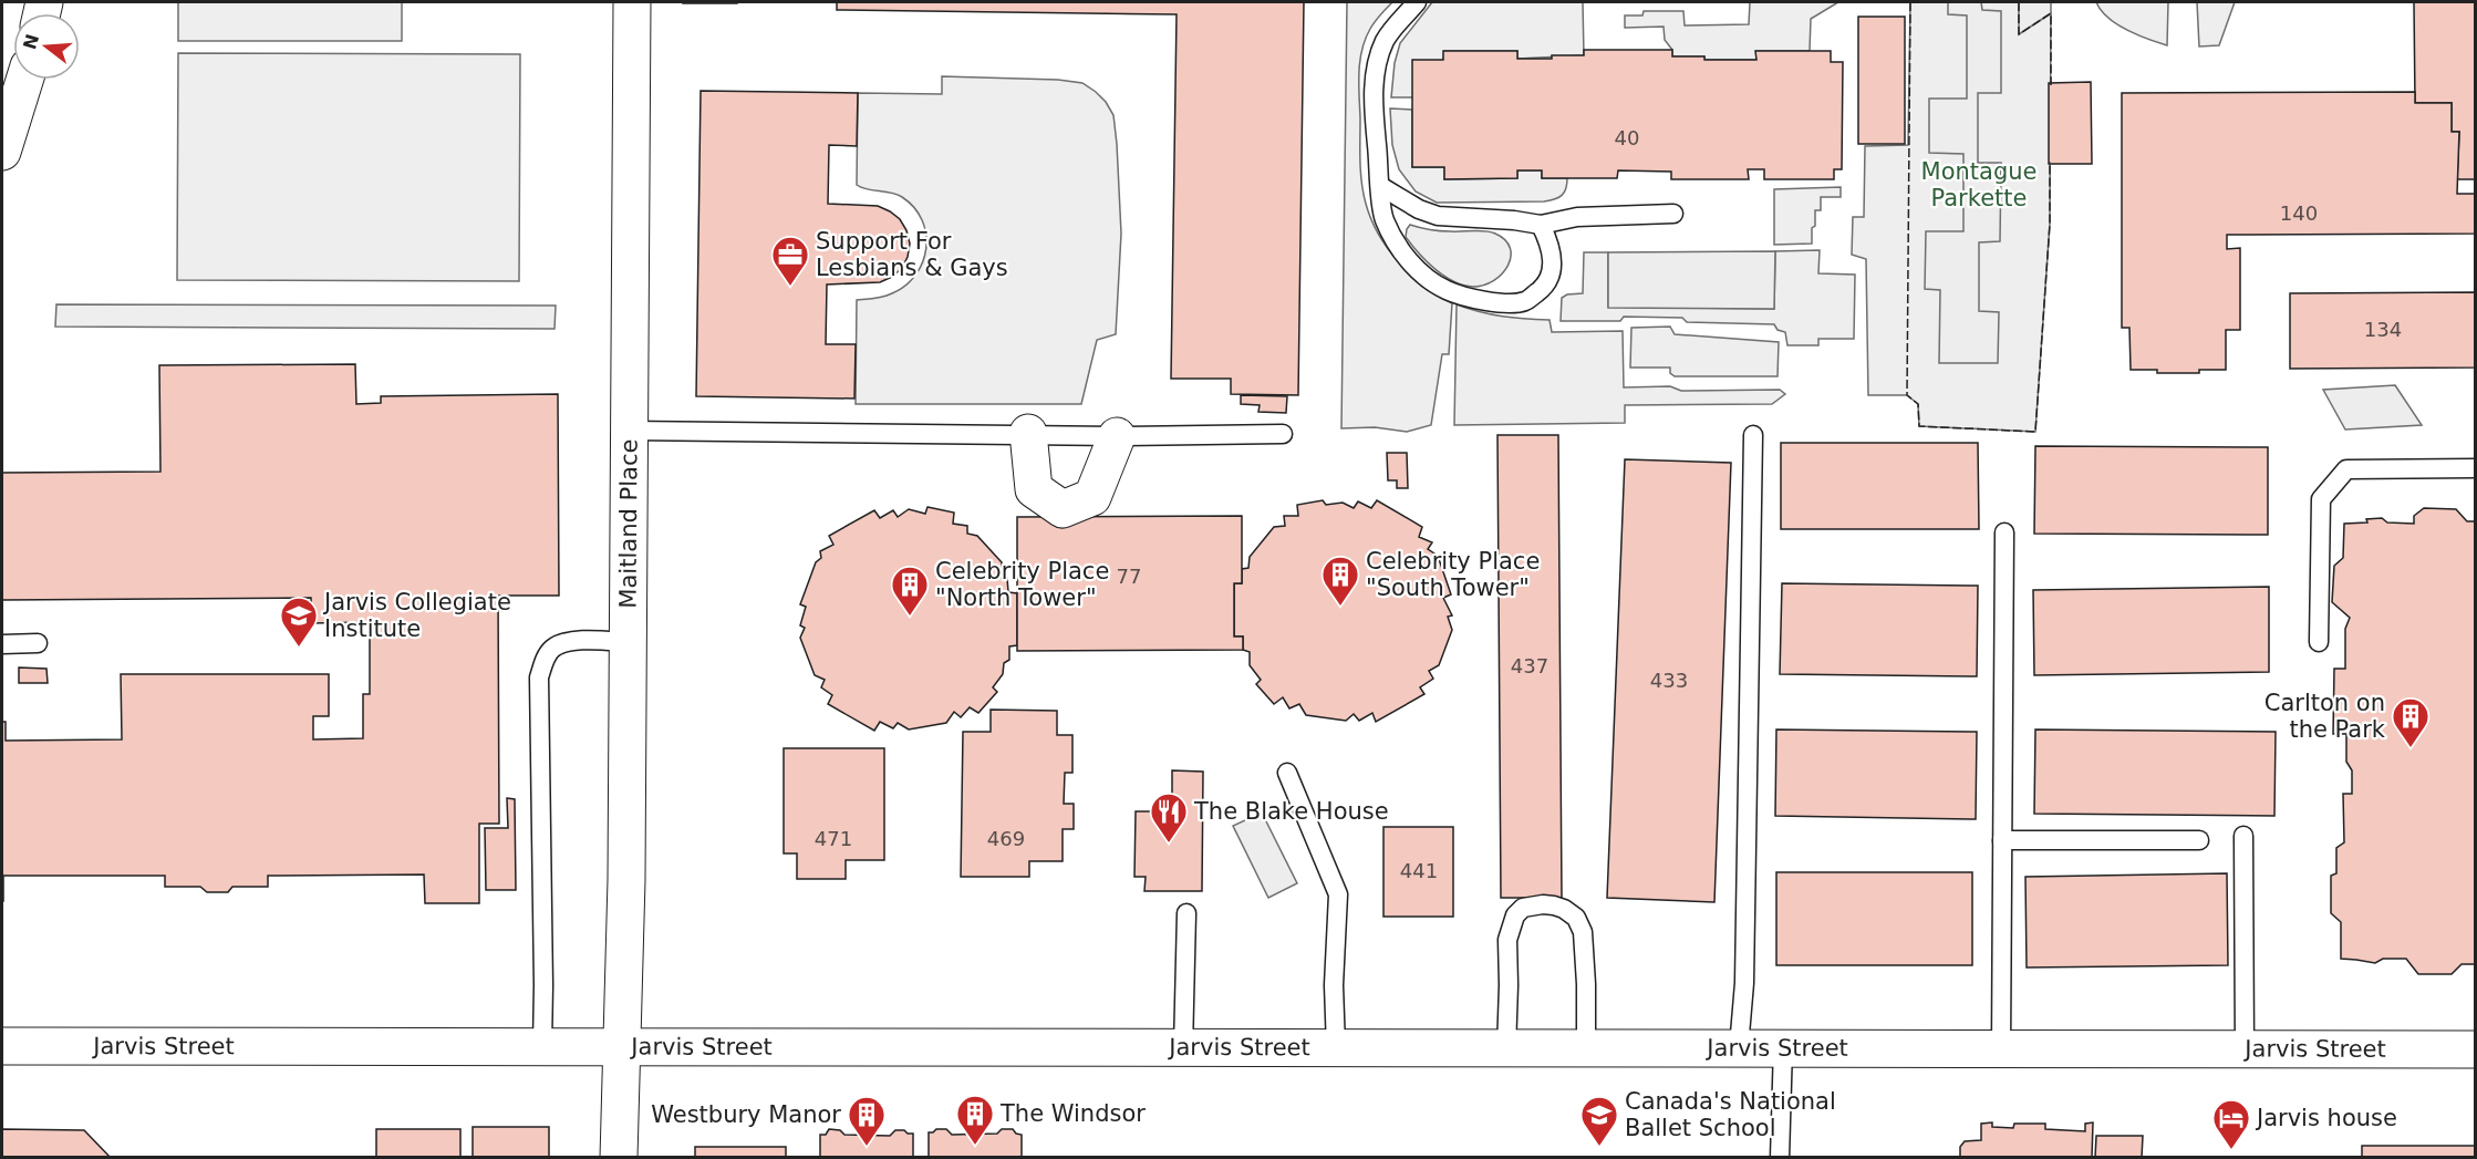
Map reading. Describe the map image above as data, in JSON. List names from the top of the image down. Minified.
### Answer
{"streets":{"main road":["Maitland Place","Jarvis Street"]},"crossings":[["Maitland Place","Jarvis Street"]],"parks":["Montague Parkette"],"places":{"office":["Support For Lesbians & Gays"],"building":["Celebrity Place \"South Tower\"","Celebrity Place \"North Tower\"","Carlton on the Park","The Windsor","Westbury Manor"],"school or university":["Jarvis Collegiate Institute","Canada's National Ballet School"],"restaurant":["The Blake House"],"hotel":["Jarvis house"]},"house_numbers":["40","140","134","77","437","433","471","469","441"],"north":"left"}
